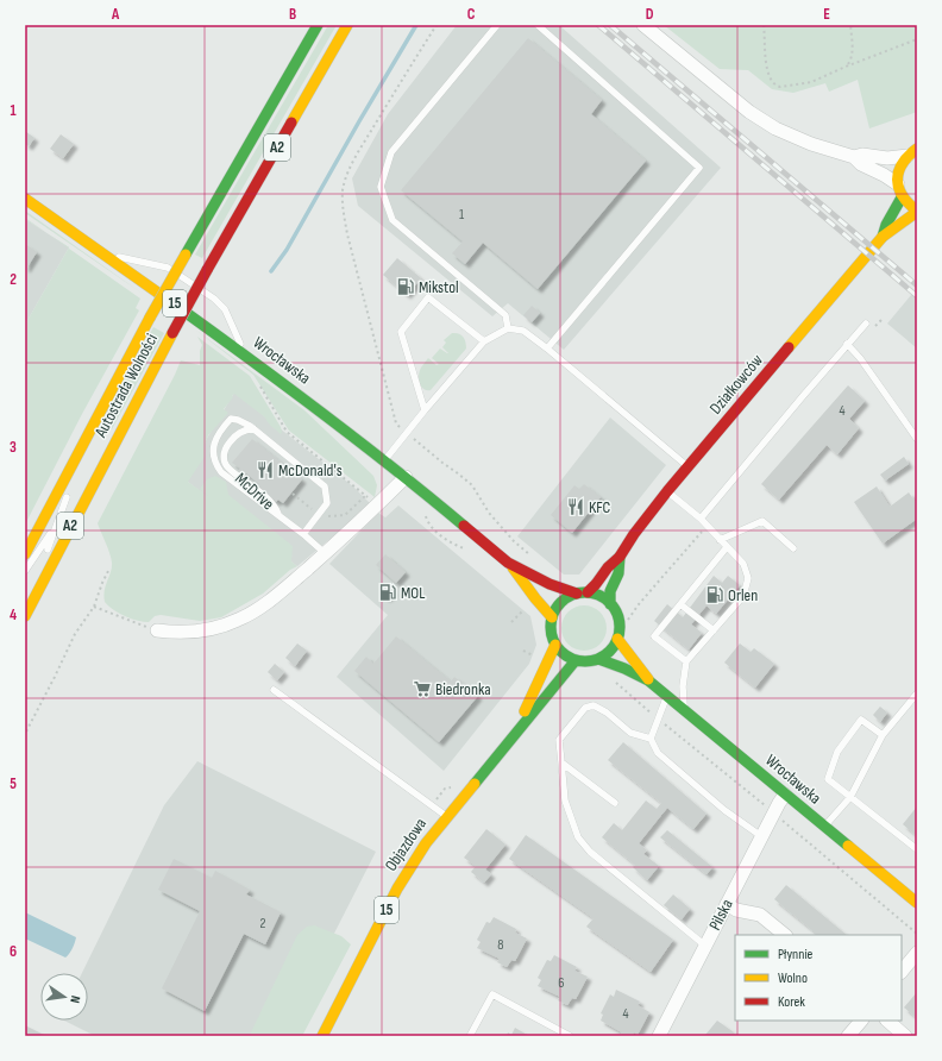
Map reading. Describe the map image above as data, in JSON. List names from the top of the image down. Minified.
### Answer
{"streets":{"main road":["A2","15","Wrocławska","Działkowców","Autostrada Wolności","Objazdowa"],"street":["Pilska"],"lane":["McDrive"]},"crossings":[["15","Wrocławska"],["15","Działkowców"],["15","Objazdowa"],["Wrocławska","Działkowców"],["Wrocławska","Objazdowa"],["Wrocławska","Pilska"],["Działkowców","Objazdowa"]],"places":{"fuel station":["Mikstol","MOL","Orlen"],"restaurant":["McDonald's","KFC"],"supermarket":["Biedronka"]},"house_numbers":["1","4","2","8","6","4"],"legend":["Płynnie","Wolno","Korek"],"north":"right","grid":{"columns":["A","B","C","D","E"],"rows":["1","2","3","4","5","6"]}}
